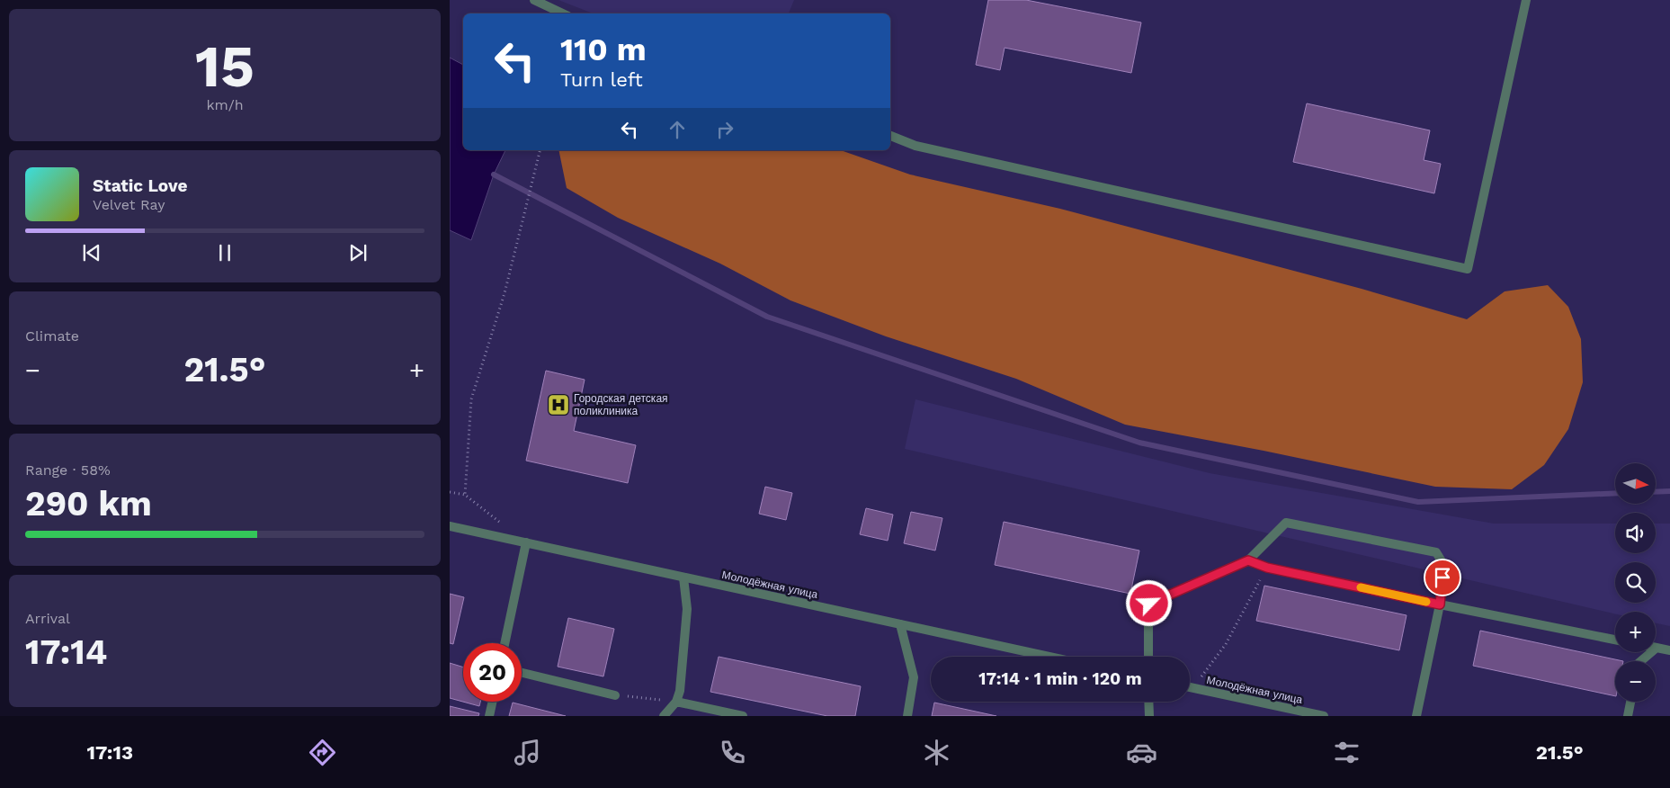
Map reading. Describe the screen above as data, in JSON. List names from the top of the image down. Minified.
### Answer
{"streets":{"street":["Молодёжная улица"]},"places":{"hospital":["Городская детская поликлиника"]},"north":"right","page":{"tile":[["15","km/h"],"Climate",["Range · 58%","290 km"],["Arrival","17:14"]],"turn":["110 m","Turn left"],"song":["Static Love","Velvet Ray"],"heat":["−","21.5°","+"],"map_buttons":["+","−"],"limit":"20","trip":"17:14 · 1 min · 120 m","tabs":["17:13","21.5°"]}}
